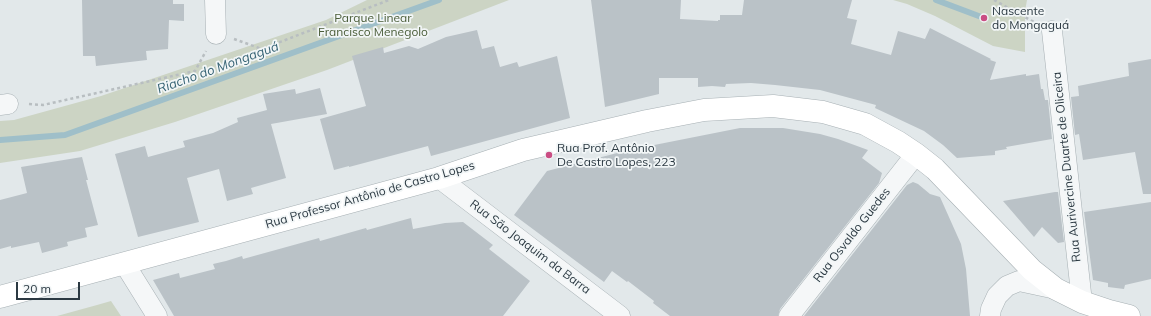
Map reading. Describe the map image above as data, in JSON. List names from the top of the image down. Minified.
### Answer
{"streets":{"main road":["Rua Professor Antônio de Castro Lopes"],"street":["Rua Aurivercine Duarte de Oliceira","Rua Osvaldo Guedes","Rua São Joaquim da Barra"]},"crossings":[["Rua Aurivercine Duarte de Oliceira","Rua Professor Antônio de Castro Lopes"],["Rua Professor Antônio de Castro Lopes","Rua Osvaldo Guedes"],["Rua Professor Antônio de Castro Lopes","Rua São Joaquim da Barra"]],"water":["Riacho do Mongaguá"],"parks":["Parque Linear Francisco Menegolo"],"places":["Nascente do Mongaguá","Rua Prof. Antônio De Castro Lopes, 223"],"scale_bar":"20 m"}
